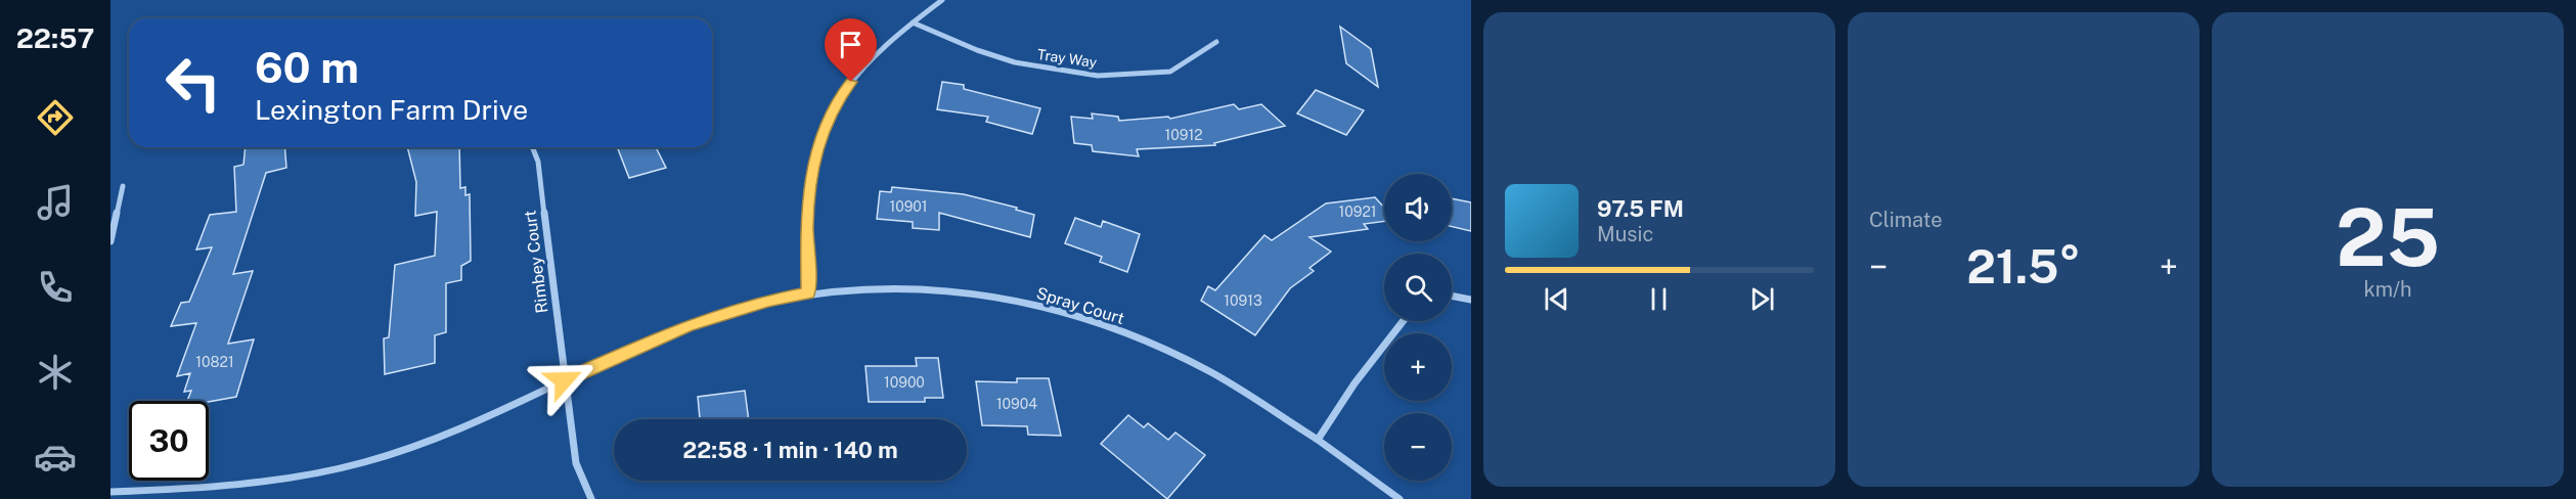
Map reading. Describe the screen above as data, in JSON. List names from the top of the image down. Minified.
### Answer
{"streets":{"street":["Tray Way","Rimbey Court","Spray Court"]},"crossings":[["Rimbey Court","Spray Court"]],"house_numbers":["10912","10901","10921","10913","10821","10900","10904"],"page":{"tabs":"22:57","tile":["Climate",["25","km/h"]],"turn":["60 m","Lexington Farm Drive"],"map_buttons":["+","−"],"song":["97.5 FM","Music"],"heat":["−","21.5°","+"],"limit":"30","trip":"22:58 · 1 min · 140 m"}}
